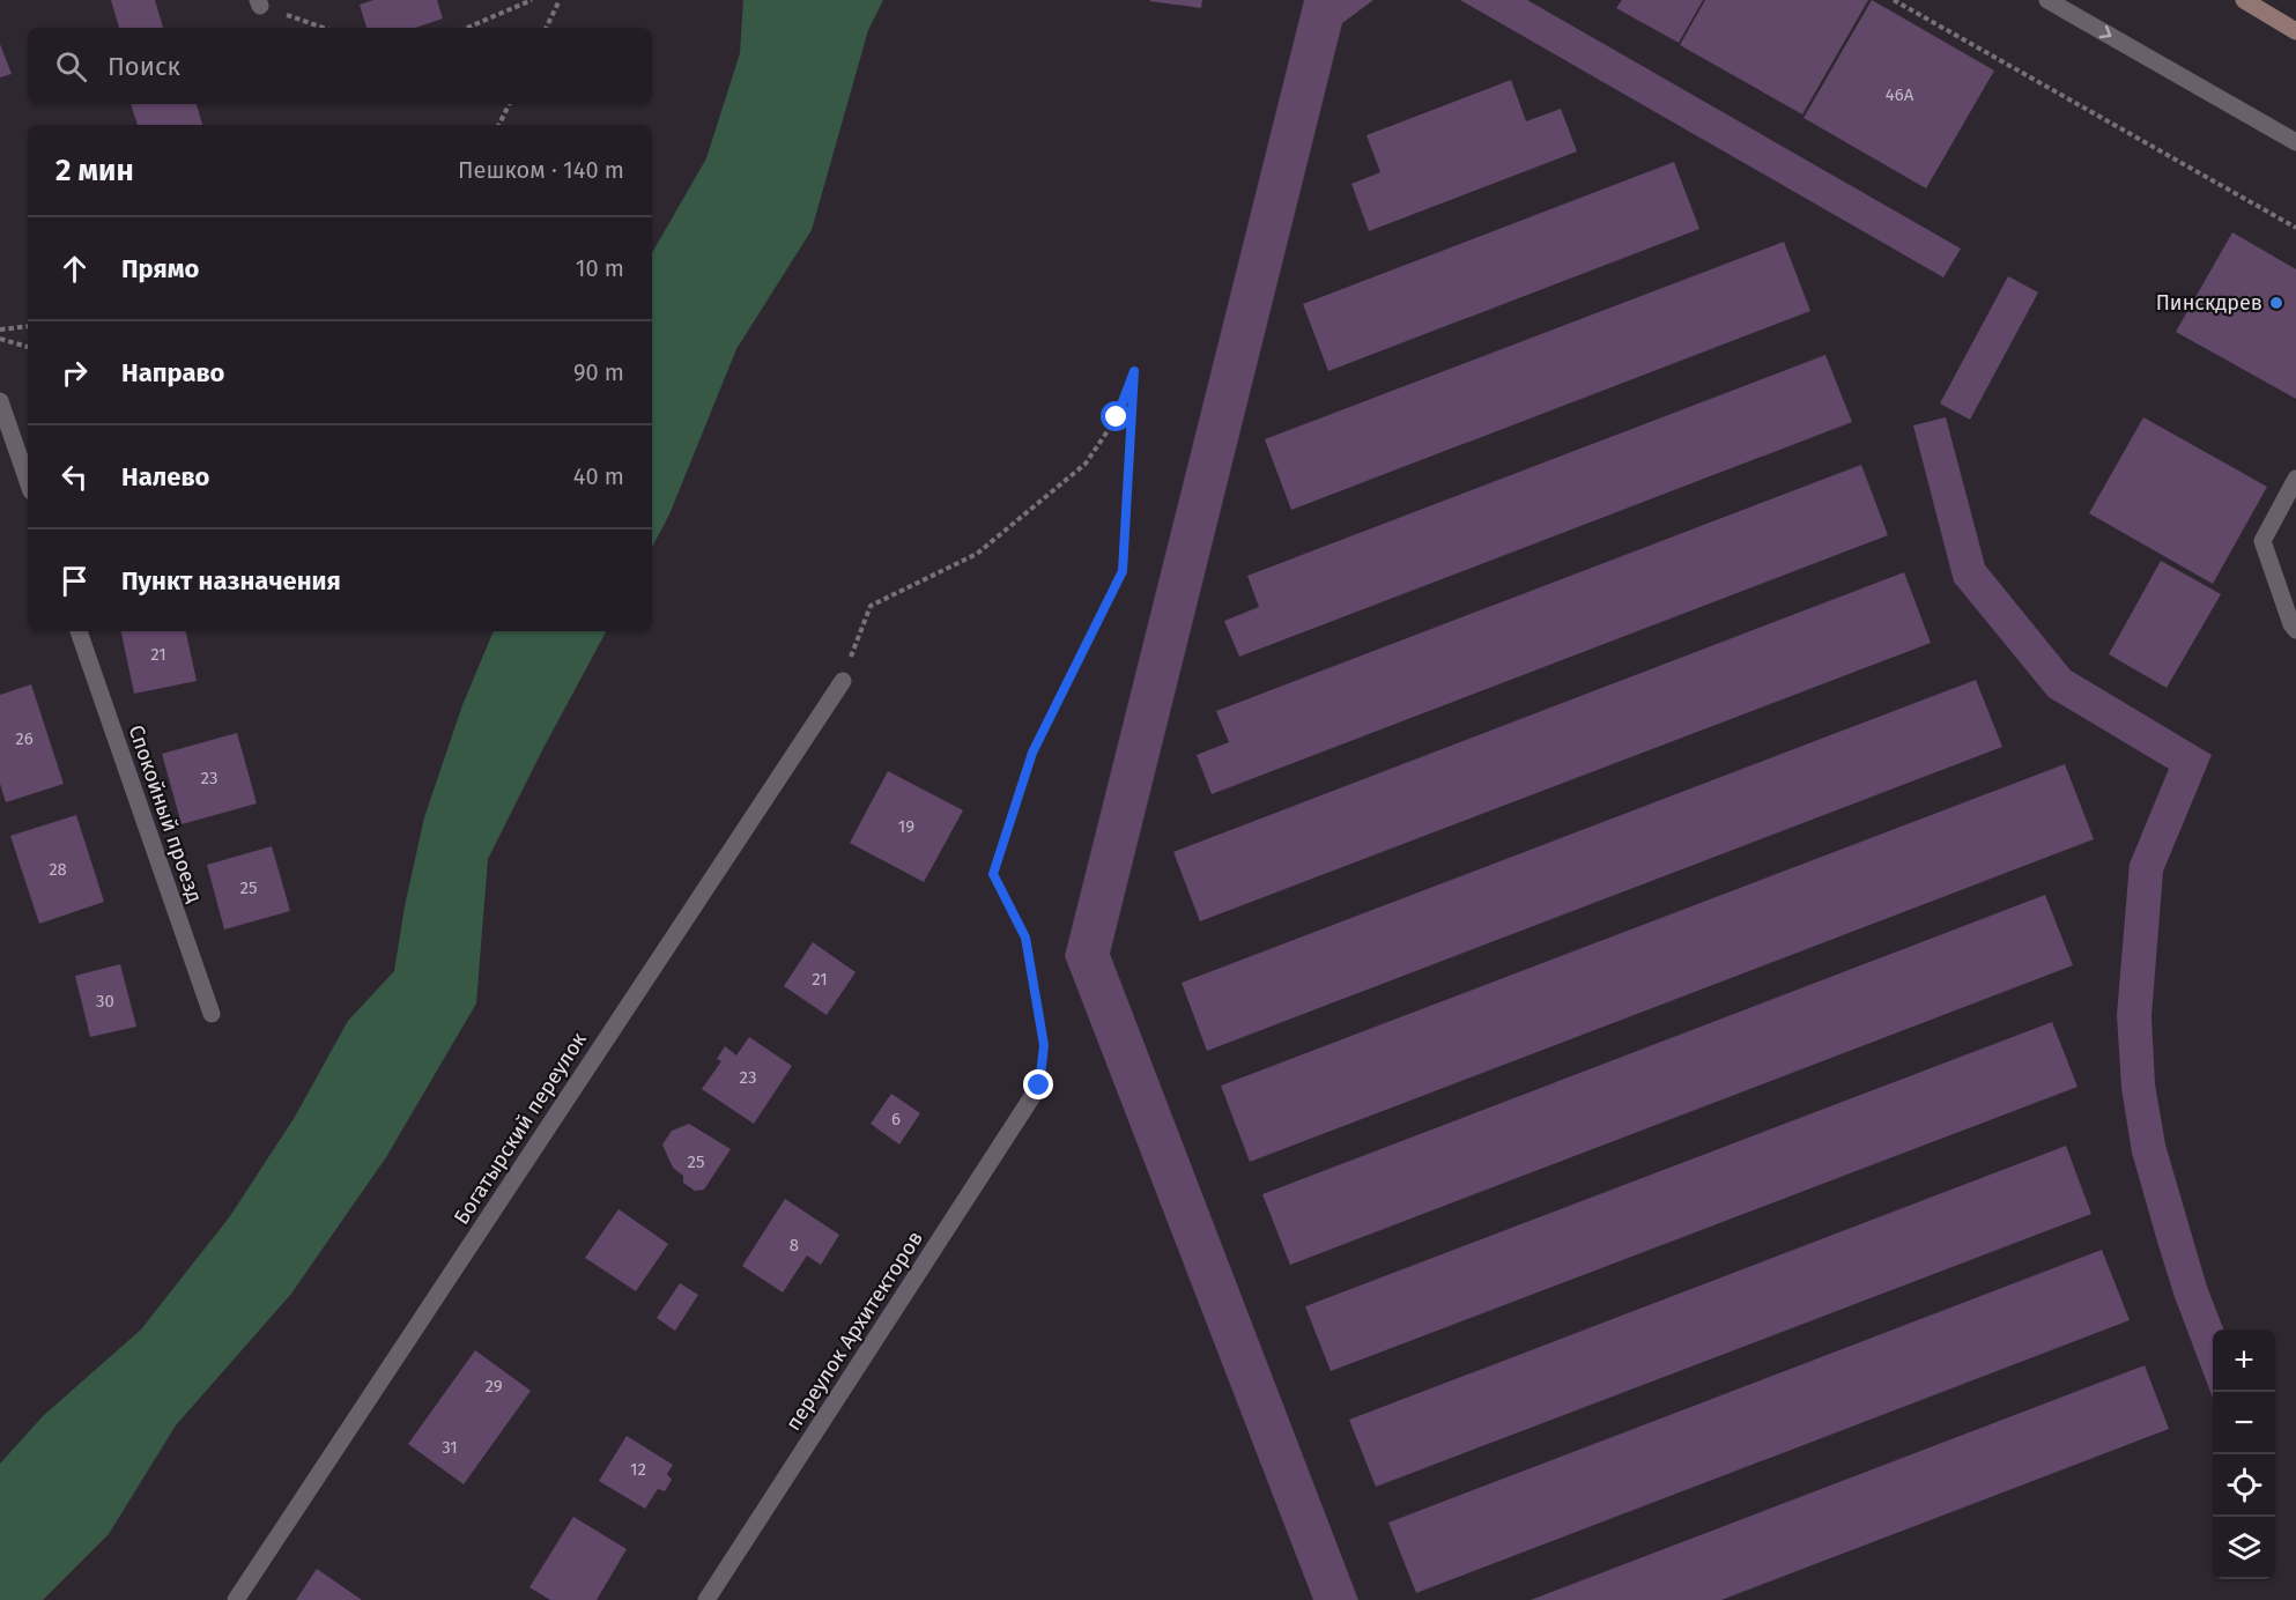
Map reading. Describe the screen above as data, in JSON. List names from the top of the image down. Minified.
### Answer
{"streets":{"street":["Спокойный проезд","Богатырский переулок","переулок Архитекторов"]},"places":["Пинскдрев"],"house_numbers":["46А","21","26","23","19","28","25","21","30","23","6","25","8","29","31","12"],"page":{"search":"Поиск","heading":["2 мин","Пешком · 140 m"],"list":[["Прямо","10 m"],["Направо","90 m"],["Налево","40 m"],"Пункт назначения"],"map_buttons":["+","−"]}}
